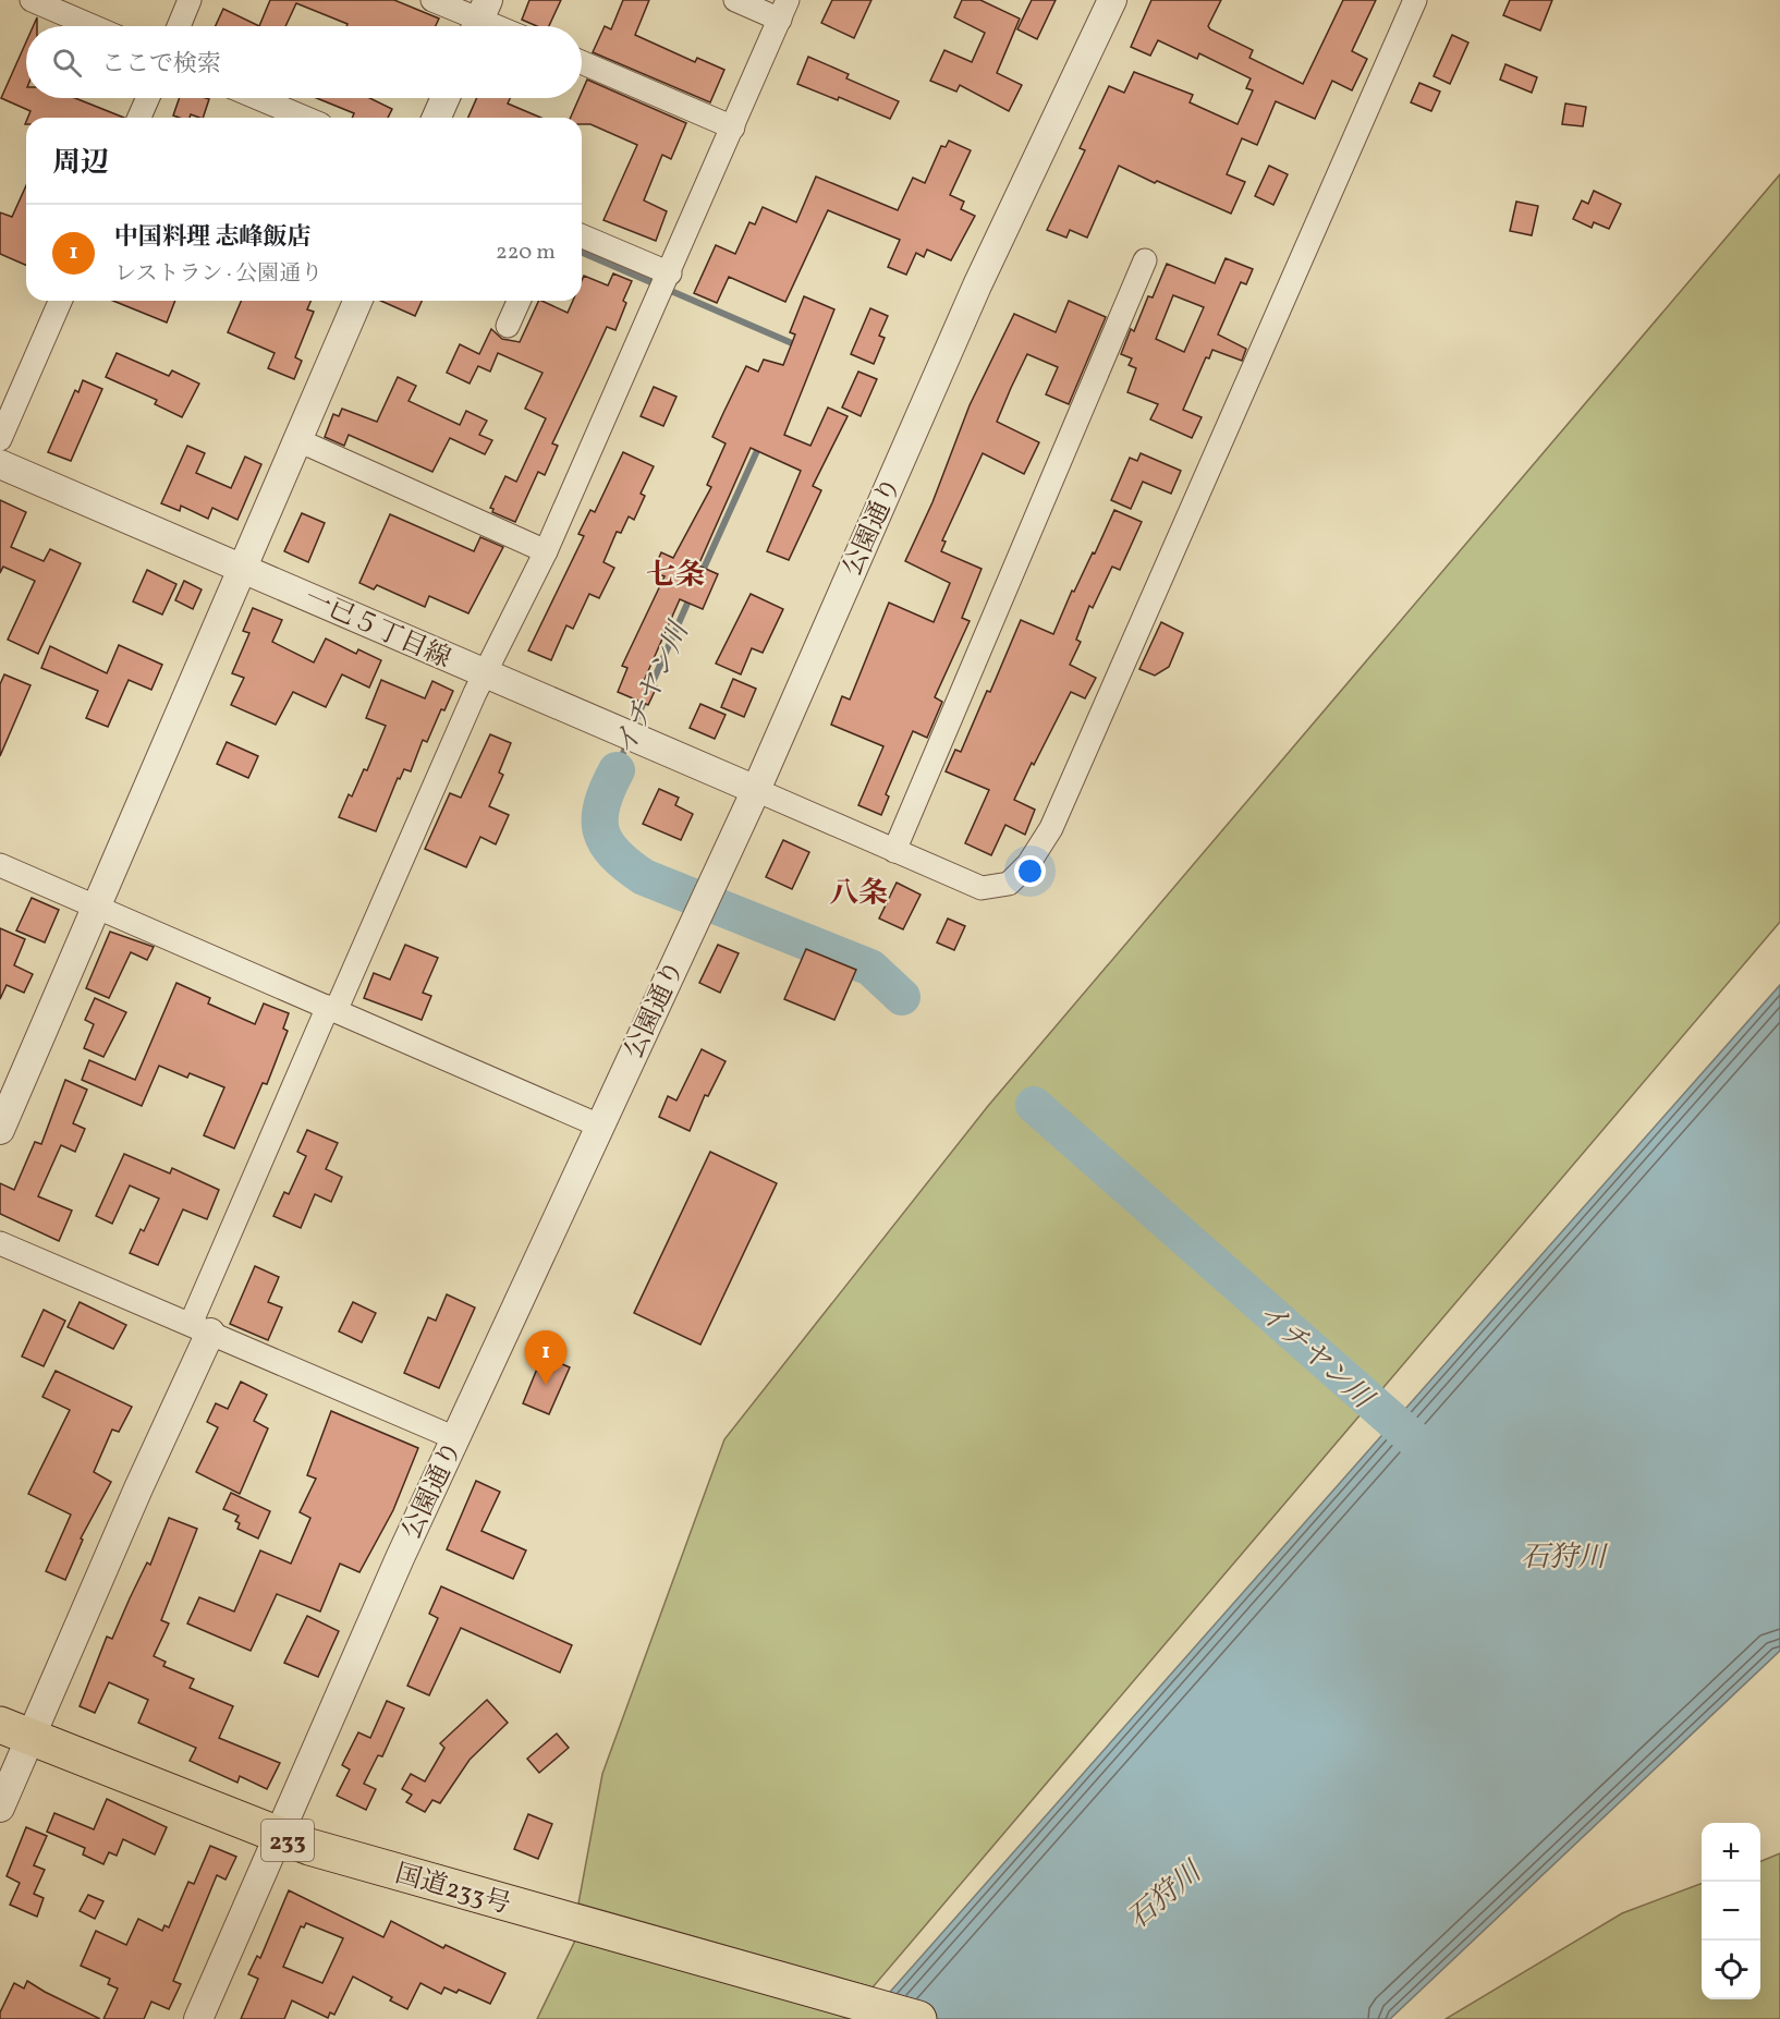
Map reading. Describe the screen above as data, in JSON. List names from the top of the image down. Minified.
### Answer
{"streets":{"highway":["233","国道233号"],"street":["公園通り","一已５丁目線"]},"crossings":[["公園通り","一已５丁目線"],["公園通り","国道233号"]],"districts":["七条","八条"],"water":["イチヤン川","石狩川"],"page":{"search":"ここで検索","heading":"周辺","list":[{"mark":"1","name":"中国料理 志峰飯店","note":"レストラン · 公園通り","value":"220 m"}],"pins":"1","map_buttons":["+","−"]}}
